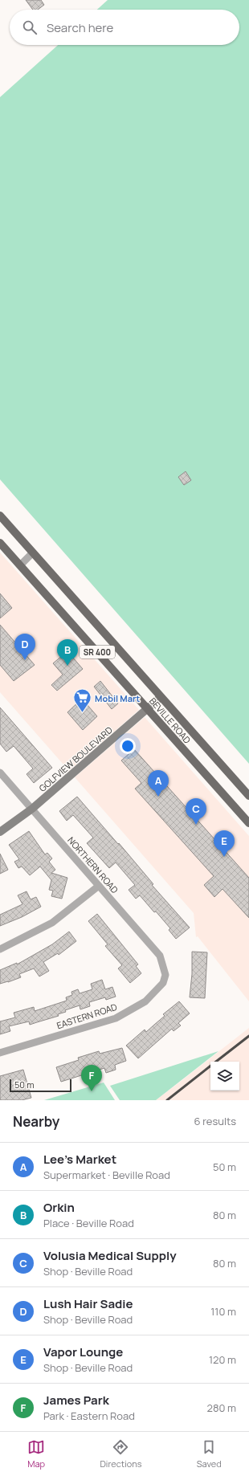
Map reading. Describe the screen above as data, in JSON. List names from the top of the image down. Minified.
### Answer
{"streets":{"main road":["SR 400","BEVILLE ROAD"],"street":["GOLFVIEW BOULEVARD","NORTHERN ROAD","EASTERN ROAD"]},"crossings":[["BEVILLE ROAD","GOLFVIEW BOULEVARD"],["GOLFVIEW BOULEVARD","NORTHERN ROAD"],["NORTHERN ROAD","EASTERN ROAD"]],"places":{"supermarket":["Mobil Mart"]},"scale_bar":"50 m","page":{"search":"Search here","pins":["D","B","A","C","E","F"],"scale":"50 m","heading":["Nearby","6 results"],"list":[{"mark":"A","name":"Lee's Market","note":"Supermarket · Beville Road","value":"50 m"},{"mark":"B","name":"Orkin","note":"Place · Beville Road","value":"80 m"},{"mark":"C","name":"Volusia Medical Supply","note":"Shop · Beville Road","value":"80 m"},{"mark":"D","name":"Lush Hair Sadie","note":"Shop · Beville Road","value":"110 m"},{"mark":"E","name":"Vapor Lounge","note":"Shop · Beville Road","value":"120 m"},{"mark":"F","name":"James Park","note":"Park · Eastern Road","value":"280 m"}],"nav":["Map","Directions","Saved"]}}
